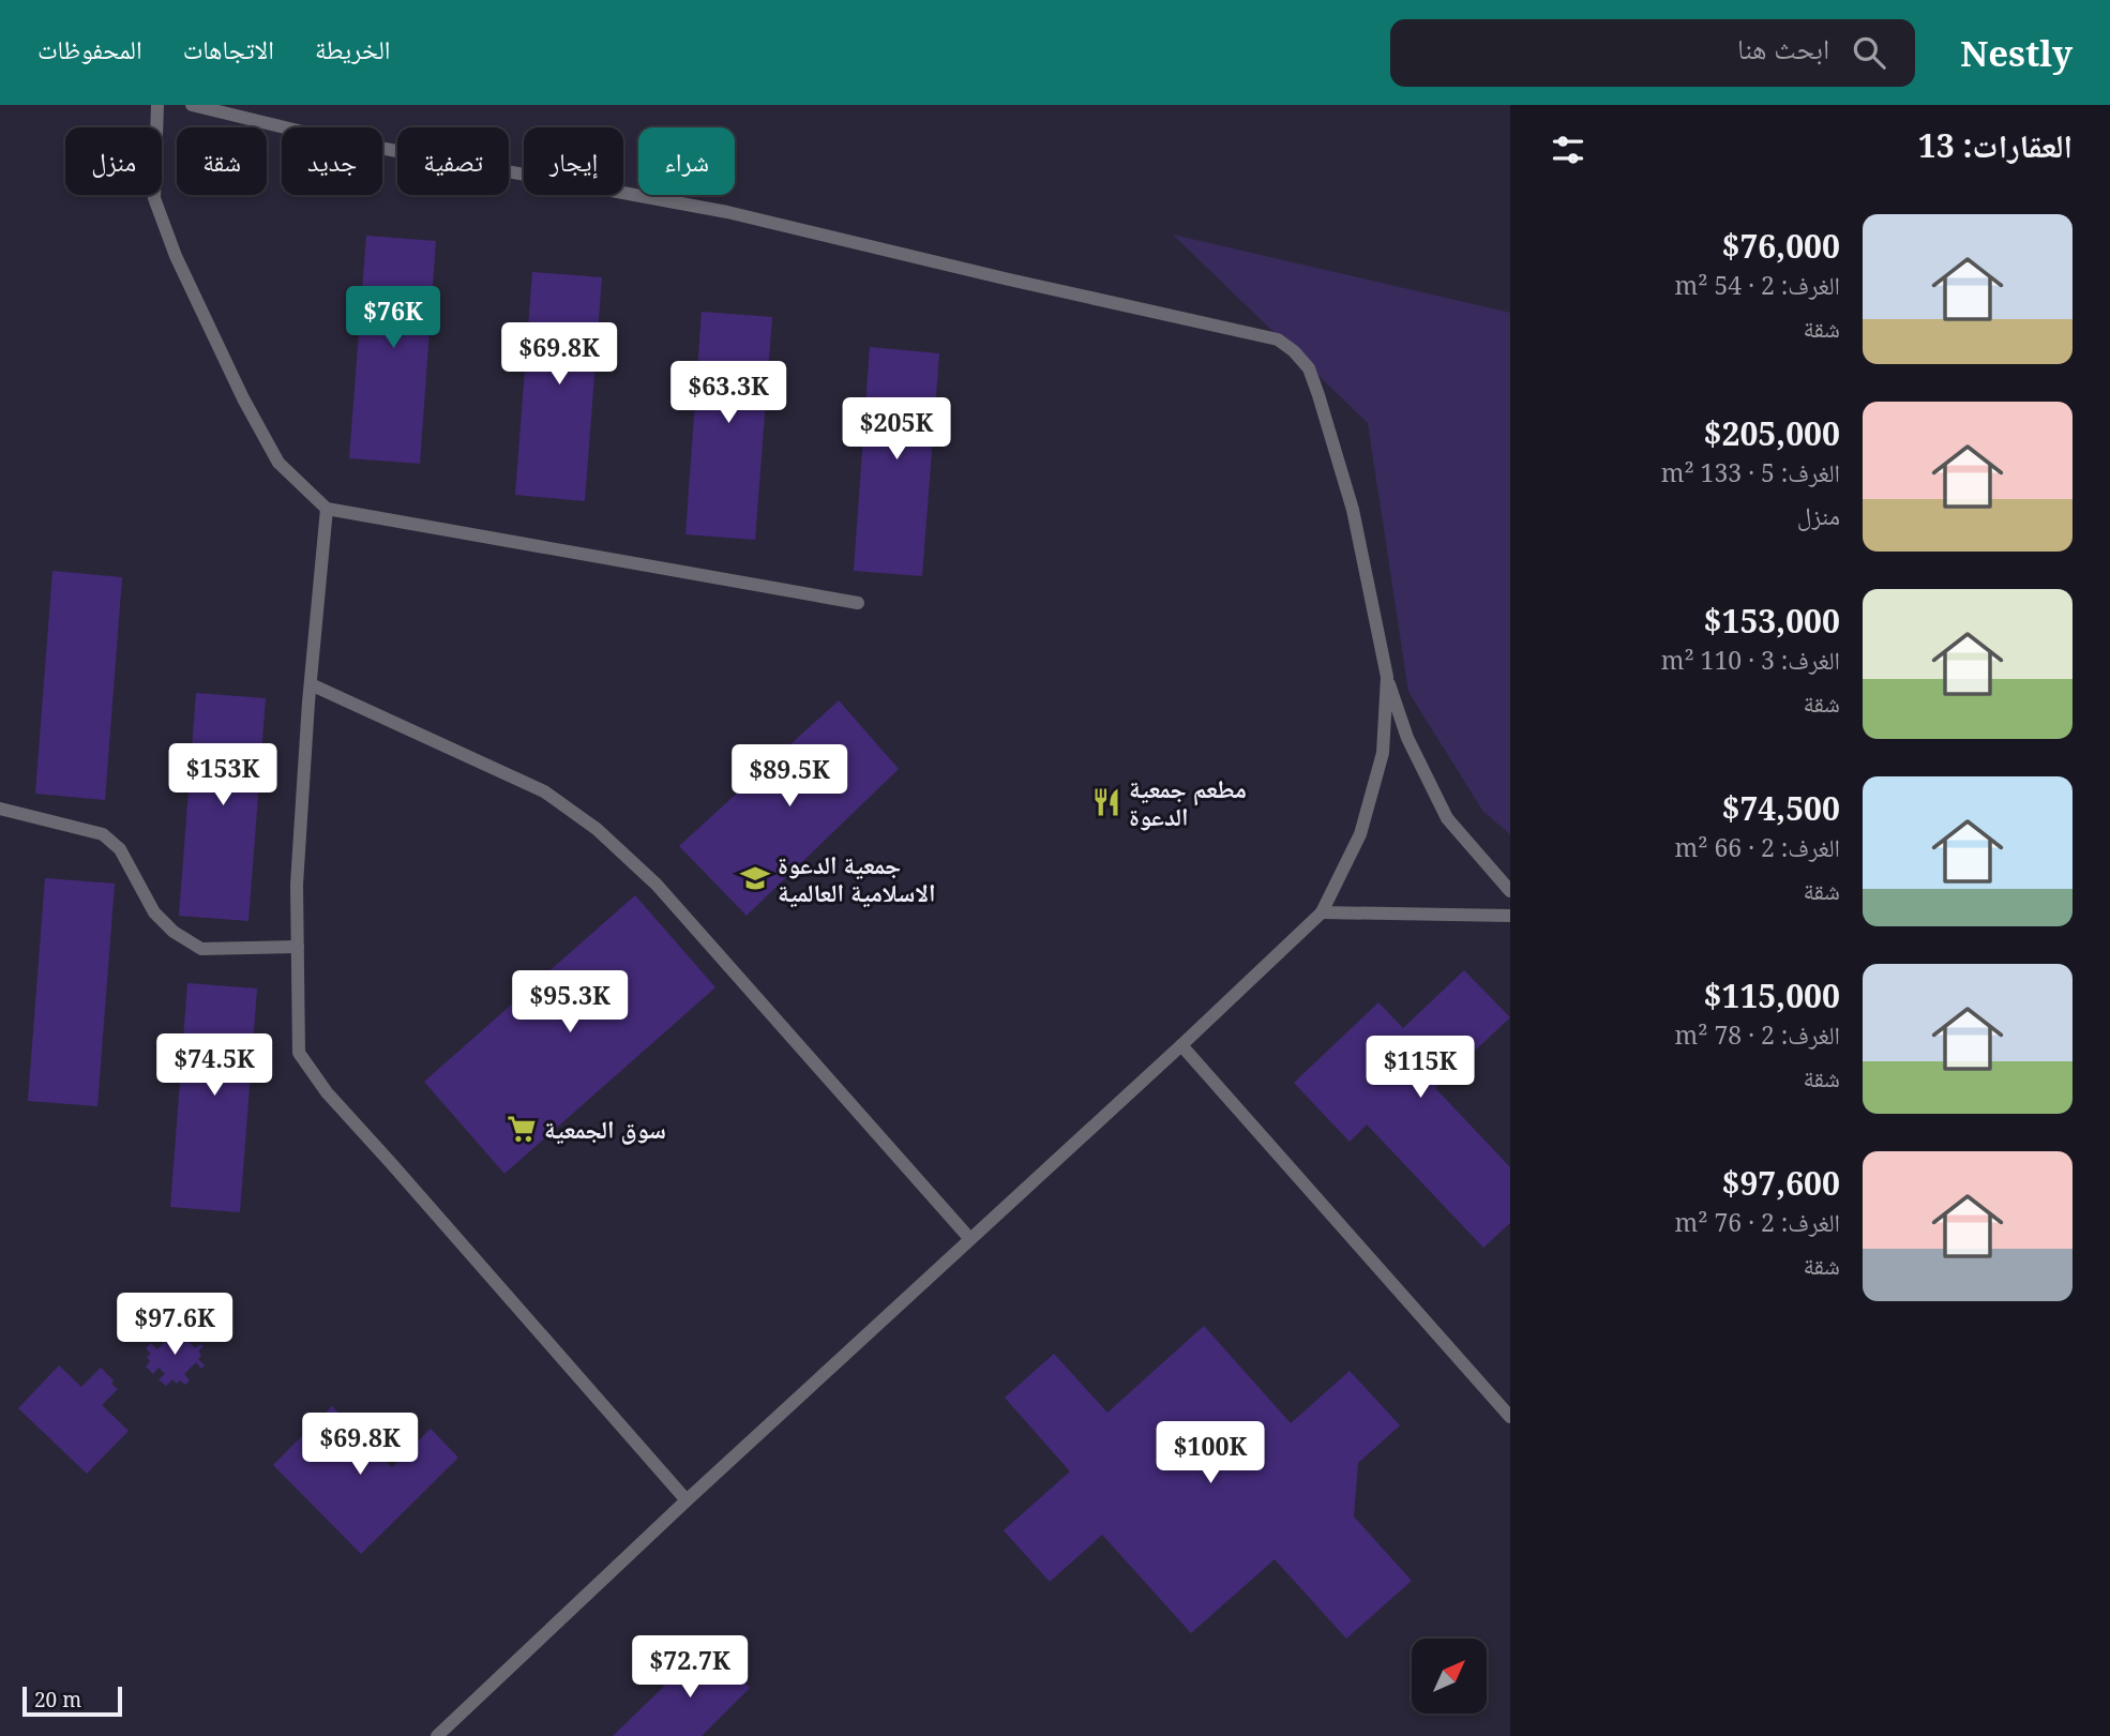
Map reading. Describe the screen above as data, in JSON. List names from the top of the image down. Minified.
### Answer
{"places":{"restaurant":["مطعم جمعية الدعوة"],"school or university":["جمعية الدعوة الاسلامية العالمية"],"supermarket":["سوق الجمعية"]},"scale_bar":"20 m","north":"top right","page":{"header":"Nestly","search":"ابحث هنا","nav":["الخريطة","الاتجاهات","المحفوظات"],"heading":"العقارات: 13","chip":["شراء","إيجار","تصفية","جديد","شقة","منزل"],"list":[{"name":"$76,000","note":"الغرف: 2 · 54 m² · شقة"},{"name":"$205,000","note":"الغرف: 5 · 133 m² · منزل"},{"name":"$153,000","note":"الغرف: 3 · 110 m² · شقة"},{"name":"$74,500","note":"الغرف: 2 · 66 m² · شقة"},{"name":"$115,000","note":"الغرف: 2 · 78 m² · شقة"},{"name":"$97,600","note":"الغرف: 2 · 76 m² · شقة"}],"price":["$76K","$69.8K","$63.3K","$205K","$153K","$89.5K","$95.3K","$74.5K","$115K","$97.6K","$69.8K","$100K","$72.7K"],"scale":"20 m"}}
